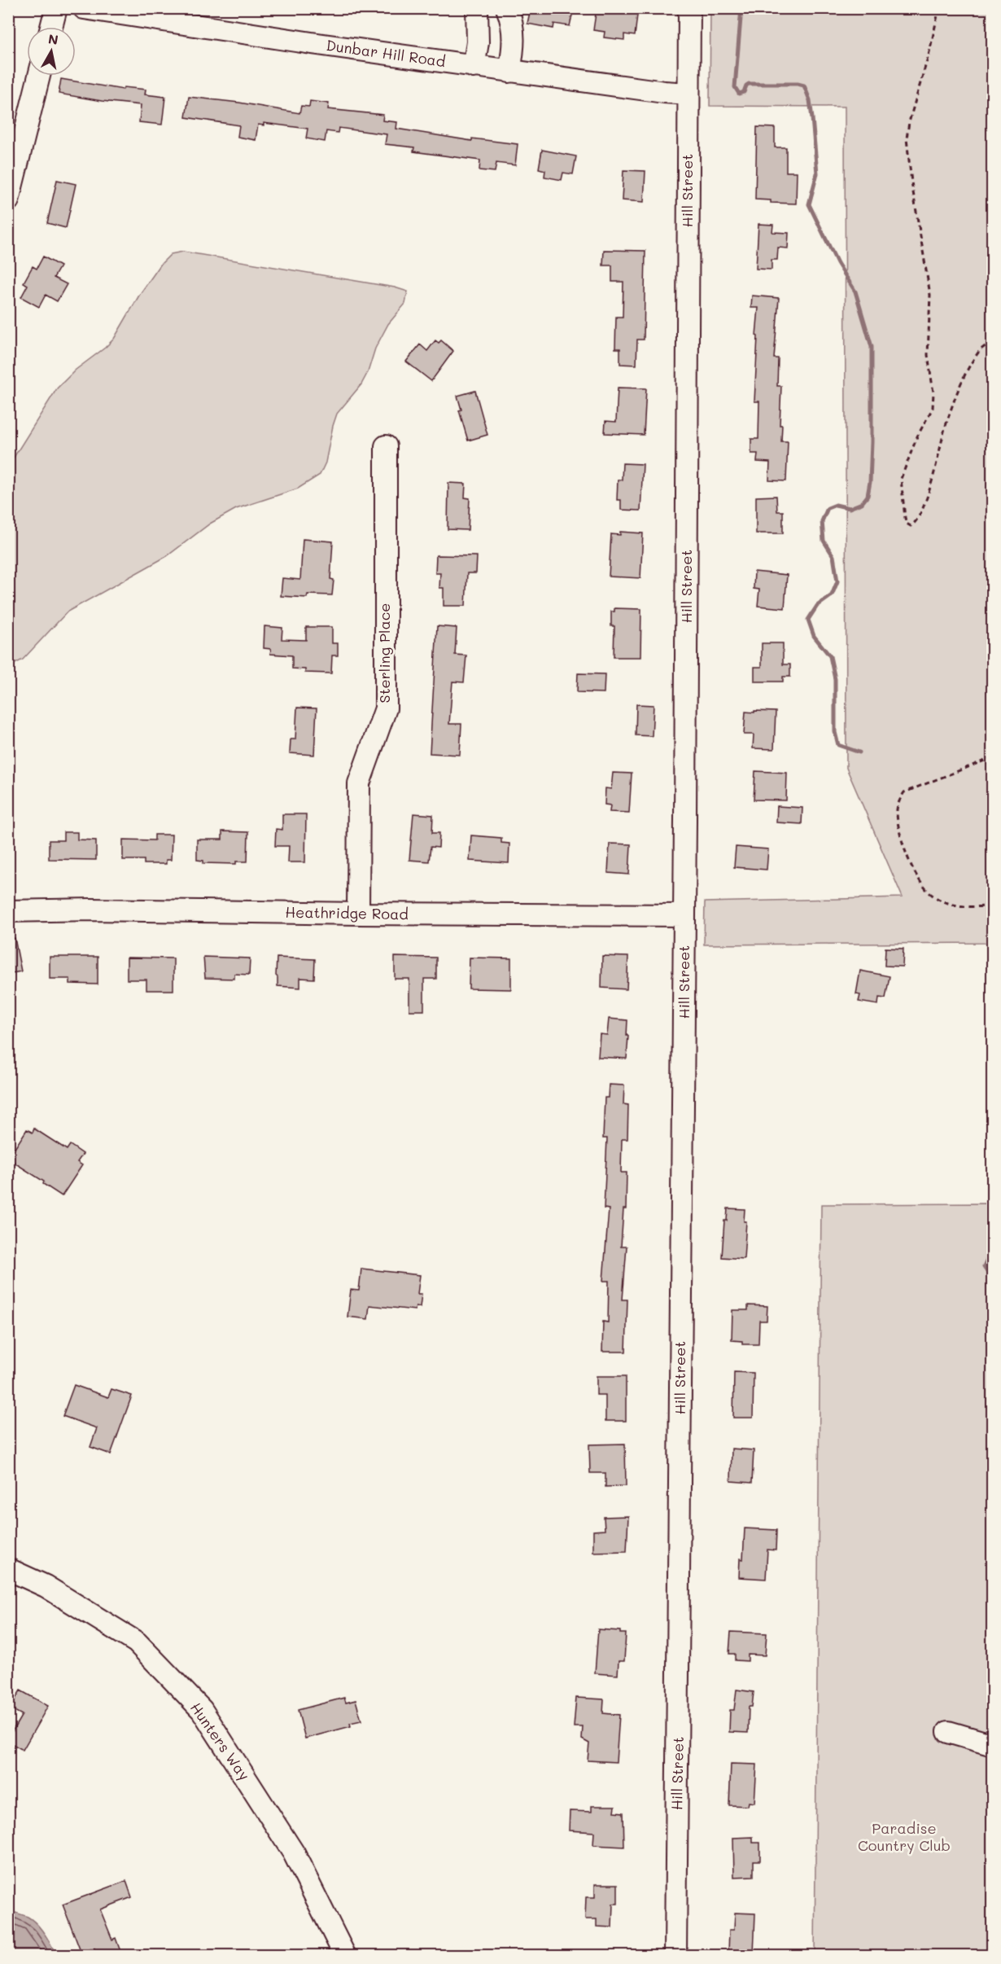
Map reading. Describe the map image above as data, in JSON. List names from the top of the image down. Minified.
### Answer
{"streets":{"street":["Dunbar Hill Road","Hill Street","Sterling Place","Heathridge Road","Hunters Way"]},"crossings":[["Dunbar Hill Road","Hill Street"],["Hill Street","Heathridge Road"],["Sterling Place","Heathridge Road"]],"parks":["Paradise Country Club"],"north":"top"}
